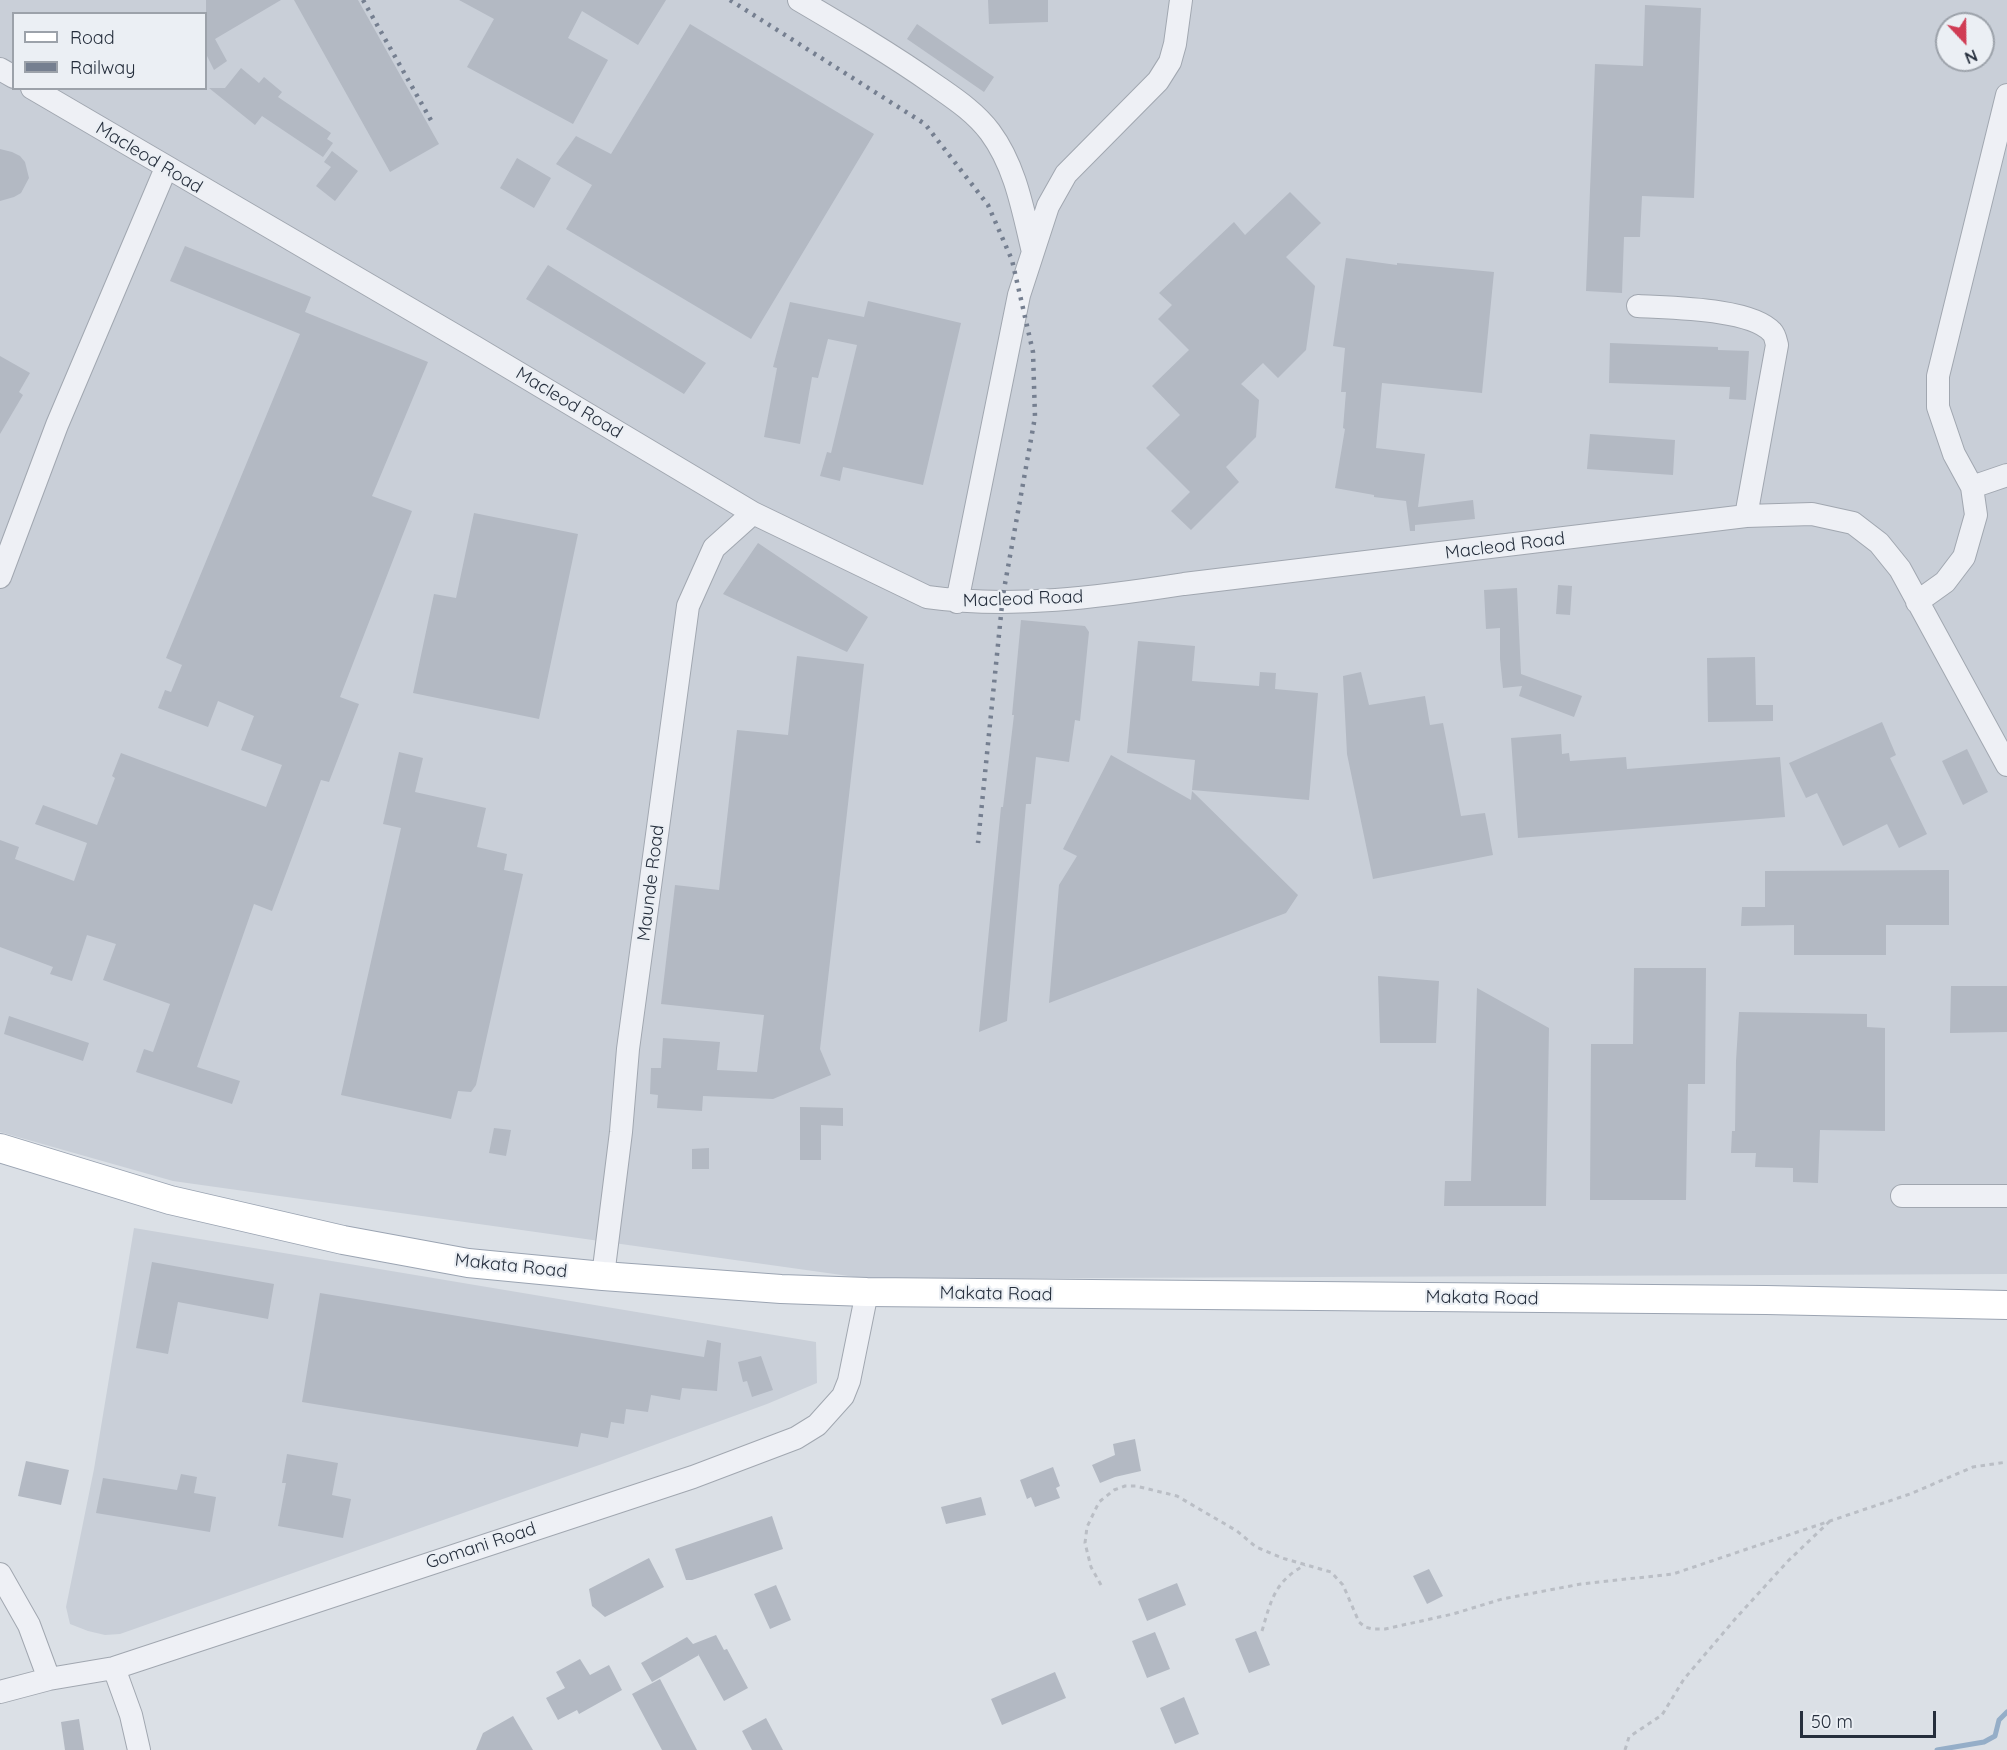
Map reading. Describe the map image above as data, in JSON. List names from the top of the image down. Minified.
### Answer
{"streets":{"main road":["Makata Road"],"street":["Macleod Road","Maunde Road","Gomani Road"]},"crossings":[["Macleod Road","Maunde Road"],["Maunde Road","Makata Road"],["Makata Road","Gomani Road"]],"legend":["Road","Railway"],"scale_bar":"50 m","north":"bottom"}
